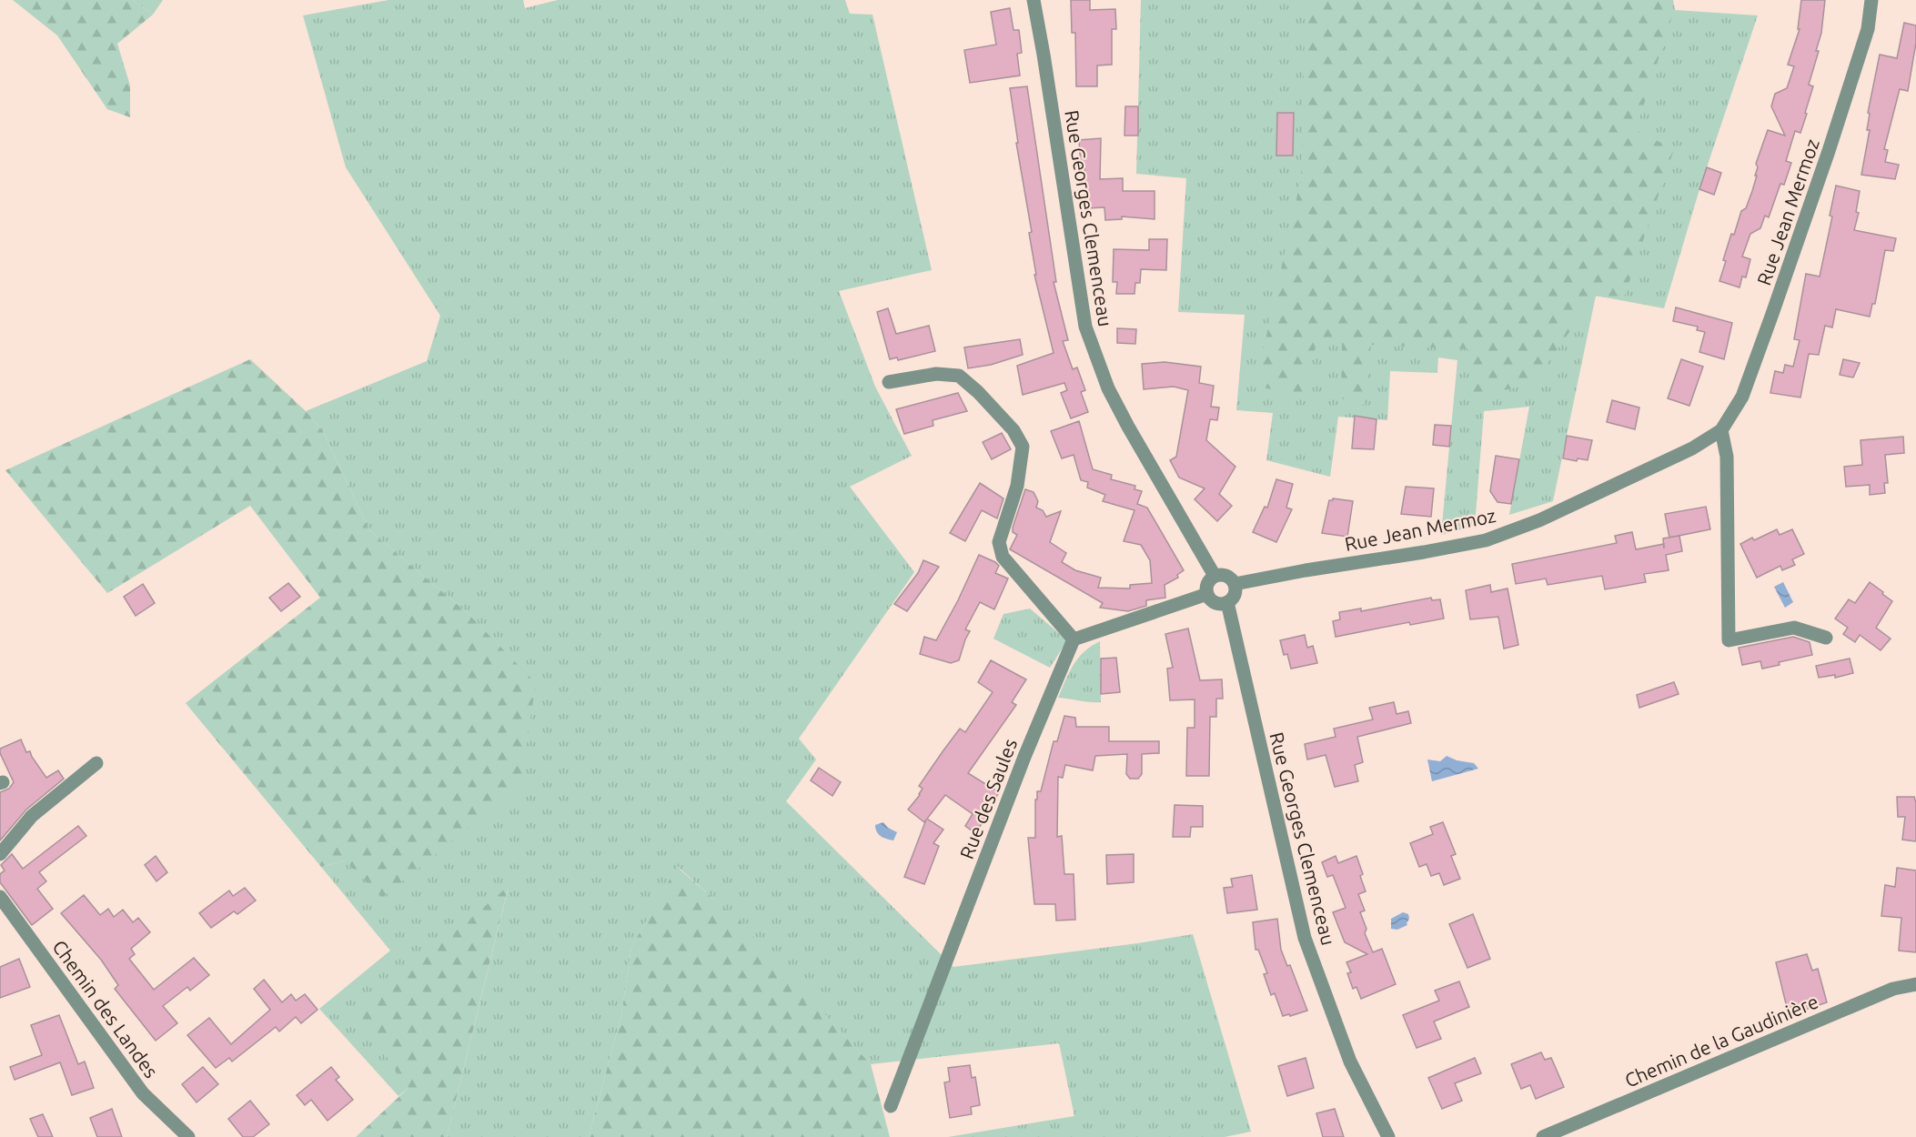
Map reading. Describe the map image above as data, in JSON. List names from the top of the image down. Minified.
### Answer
{"streets":{"street":["Rue Jean Mermoz","Rue Georges Clemenceau","Rue des Saules","Chemin des Landes","Chemin de la Gaudinière"]},"crossings":[["Rue Jean Mermoz","Rue Georges Clemenceau"]]}
